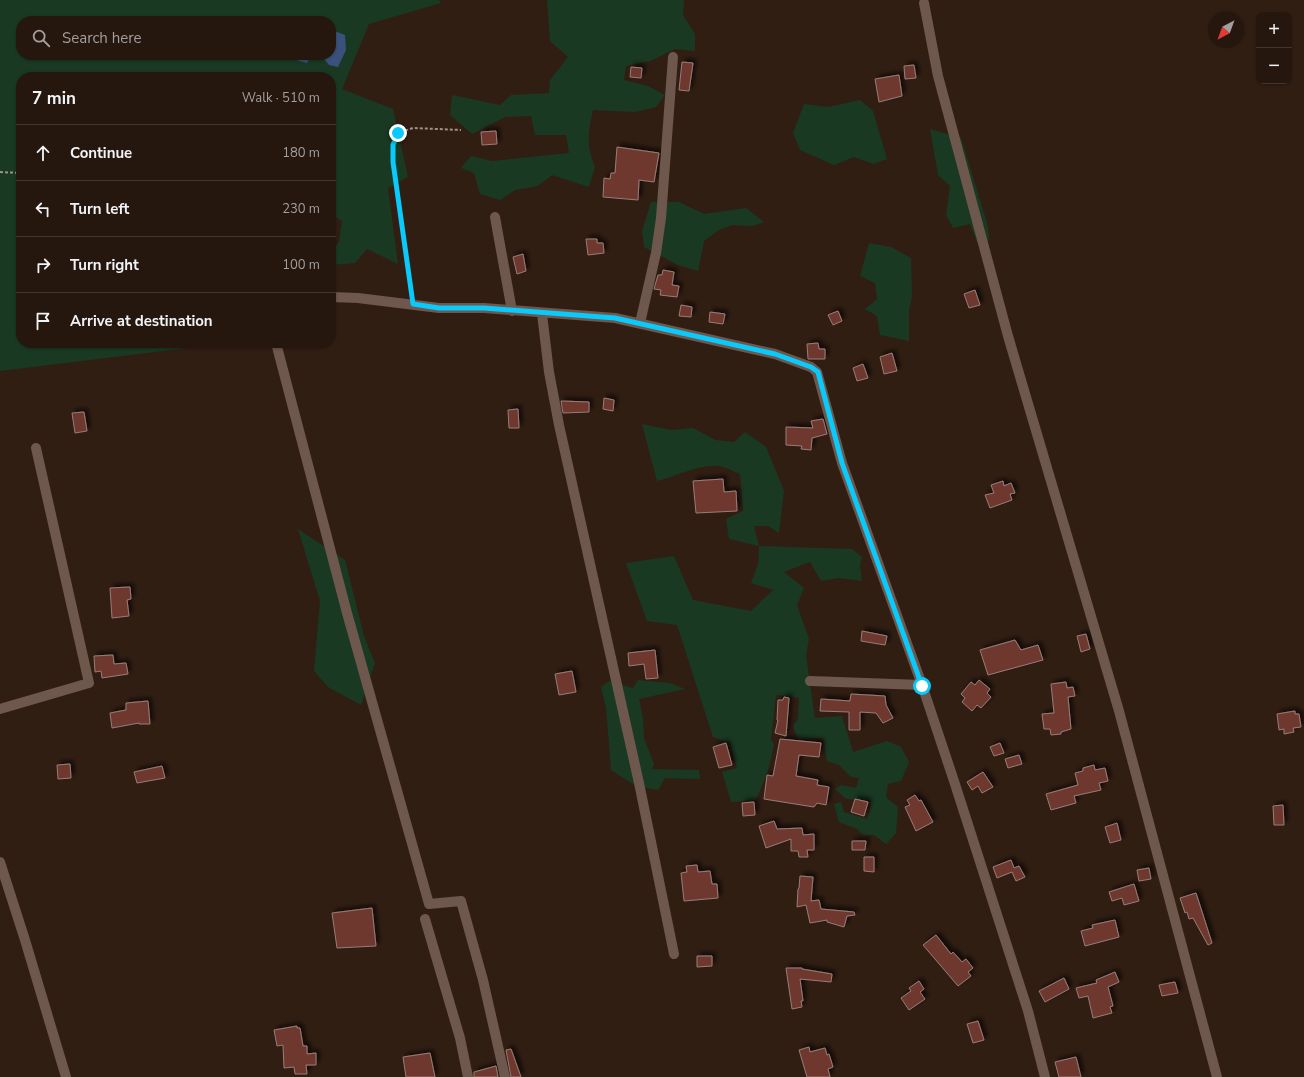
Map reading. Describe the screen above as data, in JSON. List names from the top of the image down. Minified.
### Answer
{"north":"bottom left","page":{"map_buttons":["+","−"],"search":"Search here","heading":["7 min","Walk · 510 m"],"list":[["Continue","180 m"],["Turn left","230 m"],["Turn right","100 m"],"Arrive at destination"]}}
